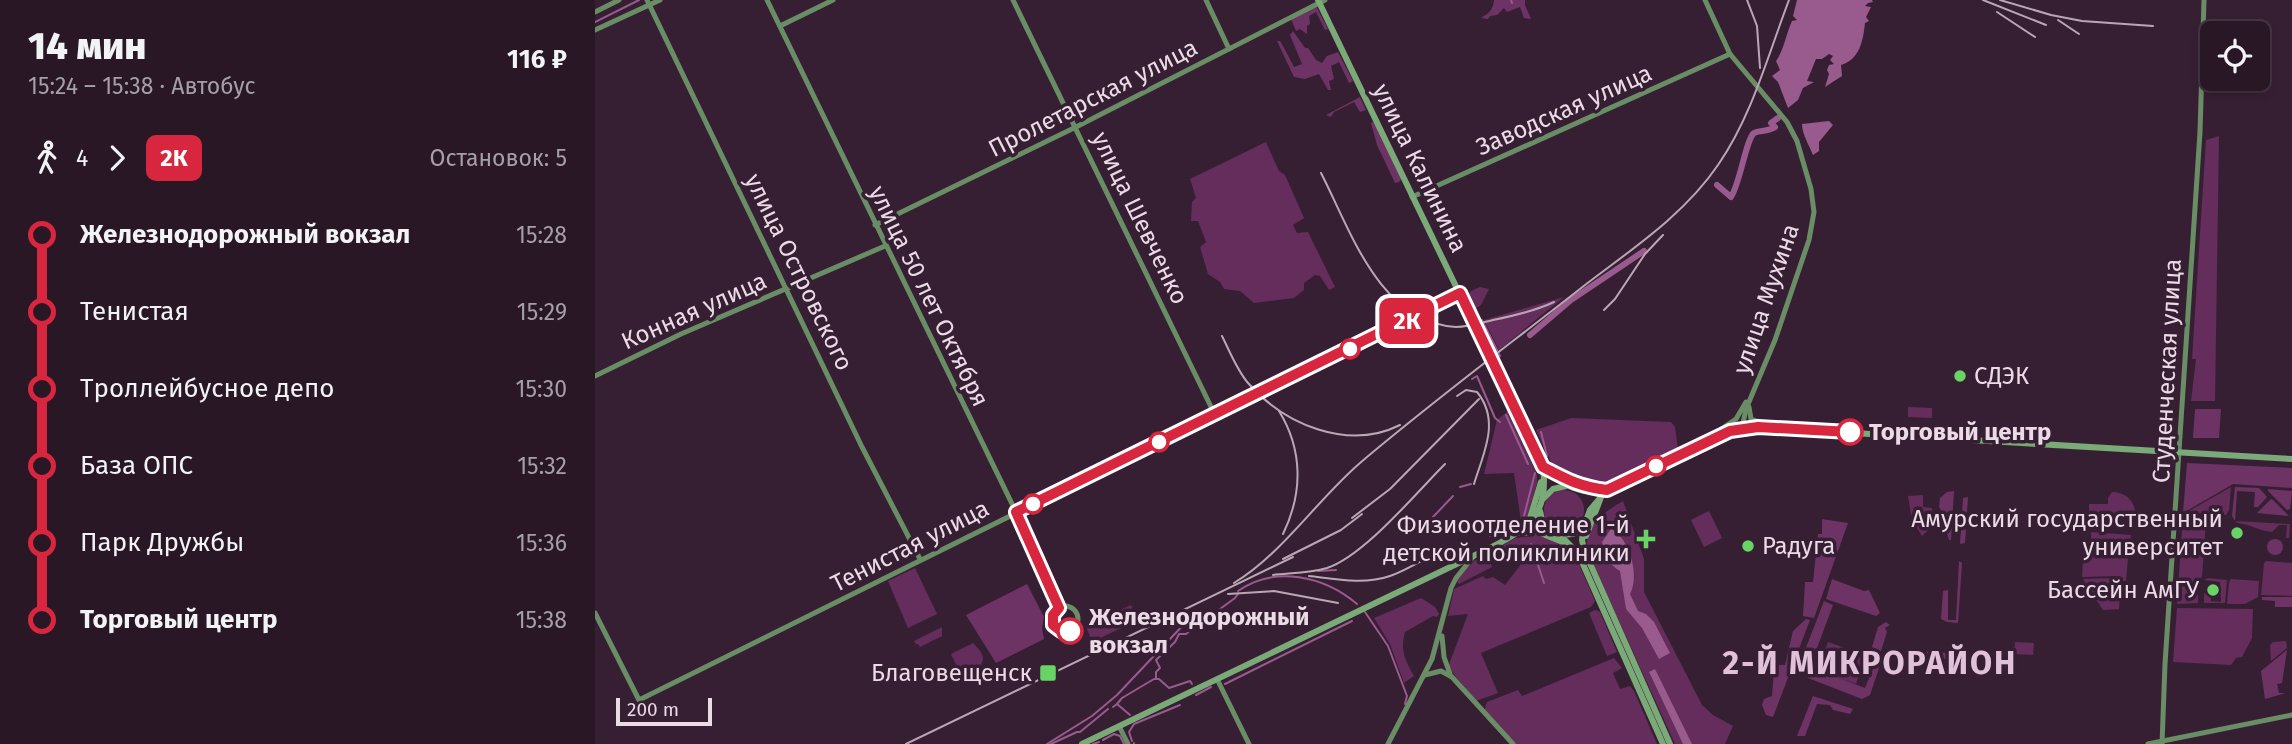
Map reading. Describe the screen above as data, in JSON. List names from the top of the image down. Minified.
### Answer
{"streets":{"main road":["улица Калинина"],"street":["Пролетарская улица","Заводская улица","улица Шевченко","улица Островского","улица 50 лет Октября","улица Мухина","Конная улица","Студенческая улица","Тенистая улица"]},"crossings":[["Пролетарская улица","улица Калинина"],["Пролетарская улица","улица Шевченко"],["Пролетарская улица","улица 50 лет Октября"],["Заводская улица","улица Калинина"],["Заводская улица","улица Мухина"],["улица Калинина","Тенистая улица"],["улица Шевченко","Тенистая улица"],["улица Островского","Конная улица"],["улица Островского","Тенистая улица"],["улица 50 лет Октября","Конная улица"],["улица 50 лет Октября","Тенистая улица"]],"districts":["2-Й МИКРОРАЙОН"],"places":{"other":["СДЭК","Торговый центр","Амурский государственный университет","Радуга","Бассейн АмГУ","Железнодорожный вокзал"],"health":["Физиоотделение 1-й детской поликлиники"],"transit":["Благовещенск"]},"lines":["bus line 2К"],"scale_bar":"200 m","page":{"heading":["14 мин","15:24 – 15:38 · Автобус","116 ₽"],"on_map":"2К","legs":["4","2К","Остановок: 5"],"list":[{"name":"Железнодорожный вокзал","value":"15:28"},{"name":"Тенистая","value":"15:29"},{"name":"Троллейбусное депо","value":"15:30"},{"name":"База ОПС","value":"15:32"},{"name":"Парк Дружбы","value":"15:36"},{"name":"Торговый центр","value":"15:38"}],"scale":"200 m"}}
